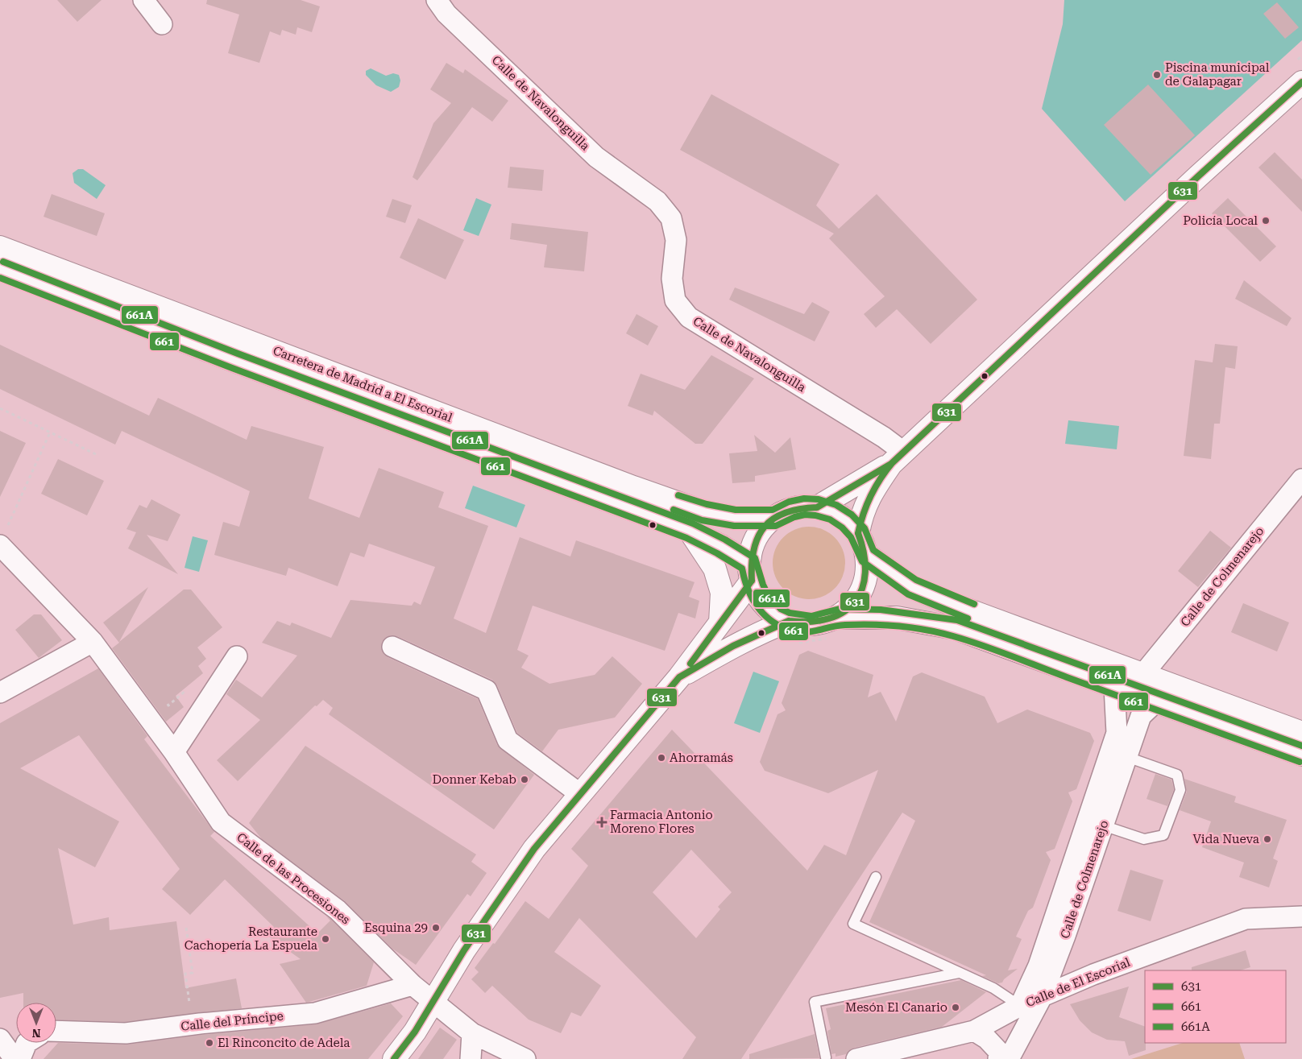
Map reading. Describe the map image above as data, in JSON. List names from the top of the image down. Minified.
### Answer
{"streets":{"main road":["Carretera de Madrid a El Escorial"],"street":["Calle de Navalonguilla","Calle de Colmenarejo","Calle de las Procesiones","Calle de El Escorial","Calle del Príncipe"]},"crossings":[["Calle de Colmenarejo","Calle de El Escorial"],["Calle de las Procesiones","Calle del Príncipe"]],"places":{"other":["Piscina municipal de Galapagar","Policía Local","Ahorramás","Donner Kebab","Vida Nueva","Esquina 29","Restaurante Cachopería La Espuela","Mesón El Canario","El Rinconcito de Adela"],"health":["Farmacia Antonio Moreno Flores"]},"lines":["transit line 631","transit line 661A","transit line 661"],"legend":["631","661","661A"],"north":"bottom"}
